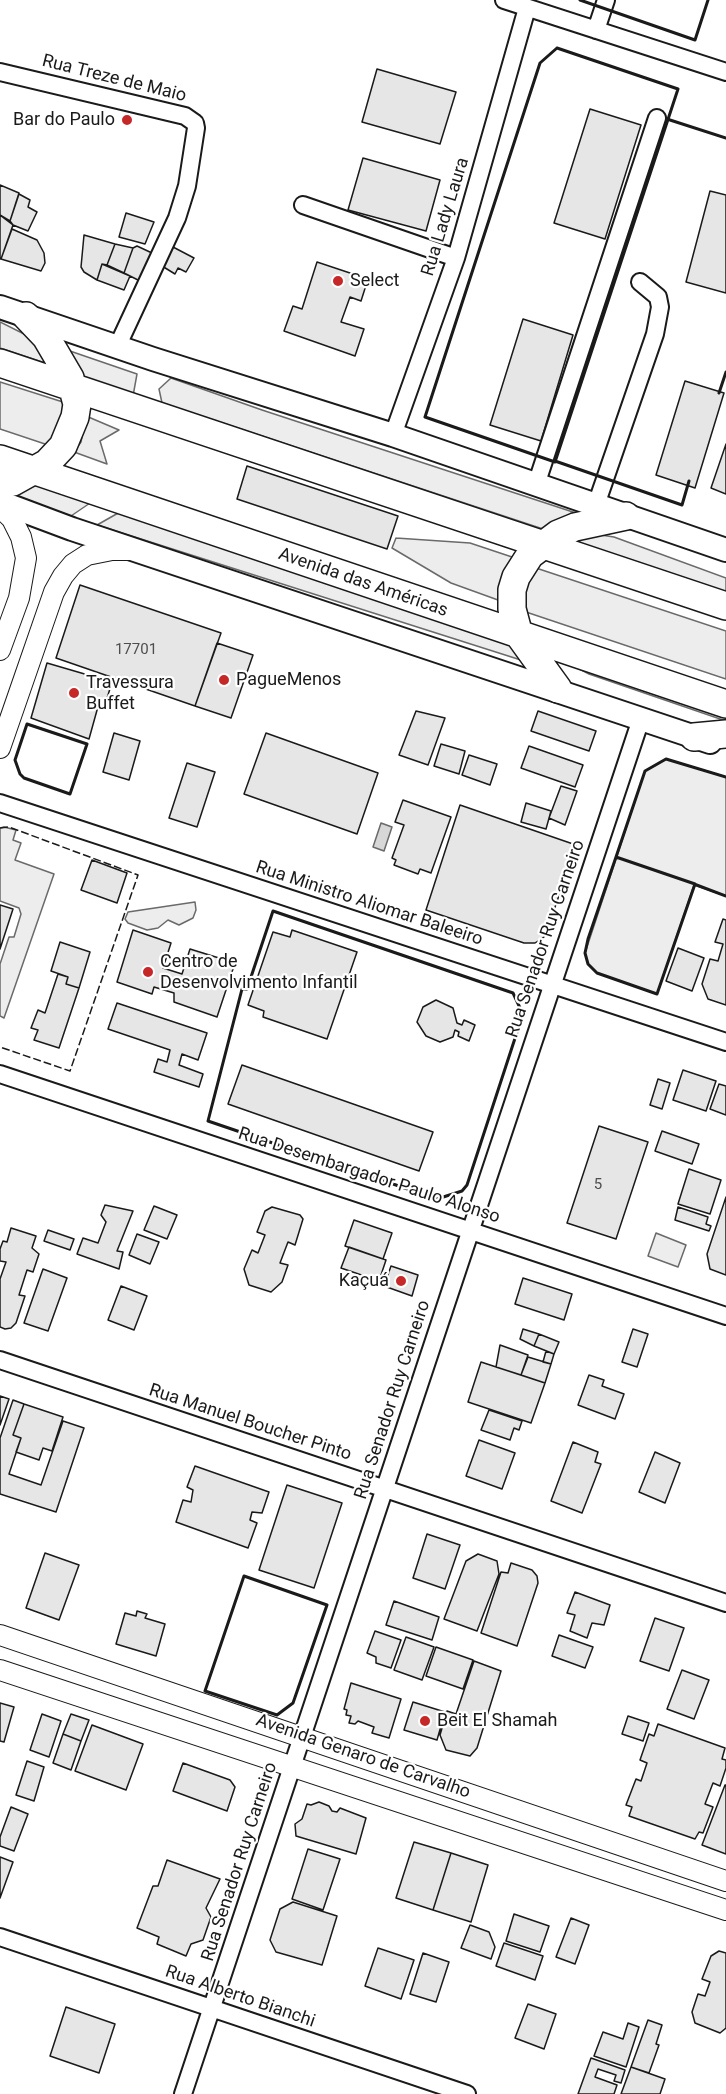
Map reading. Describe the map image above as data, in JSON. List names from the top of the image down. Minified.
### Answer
{"streets":{"highway":["Avenida das Américas"],"street":["Rua Treze de Maio","Rua Lady Laura","Rua Ministro Aliomar Baleeiro","Rua Senador Ruy Carneiro","Rua Desembargador Paulo Alonso","Rua Manuel Boucher Pinto","Avenida Genaro de Carvalho","Rua Alberto Bianchi"]},"crossings":[["Rua Ministro Aliomar Baleeiro","Rua Senador Ruy Carneiro"],["Rua Senador Ruy Carneiro","Rua Desembargador Paulo Alonso"],["Rua Senador Ruy Carneiro","Rua Manuel Boucher Pinto"],["Rua Senador Ruy Carneiro","Avenida Genaro de Carvalho"],["Rua Senador Ruy Carneiro","Rua Alberto Bianchi"]],"places":["Bar do Paulo","Select","PagueMenos","Travessura Buffet","Centro de Desenvolvimento Infantil","Kaçuá","Beit El Shamah"],"house_numbers":["17701","5"]}
